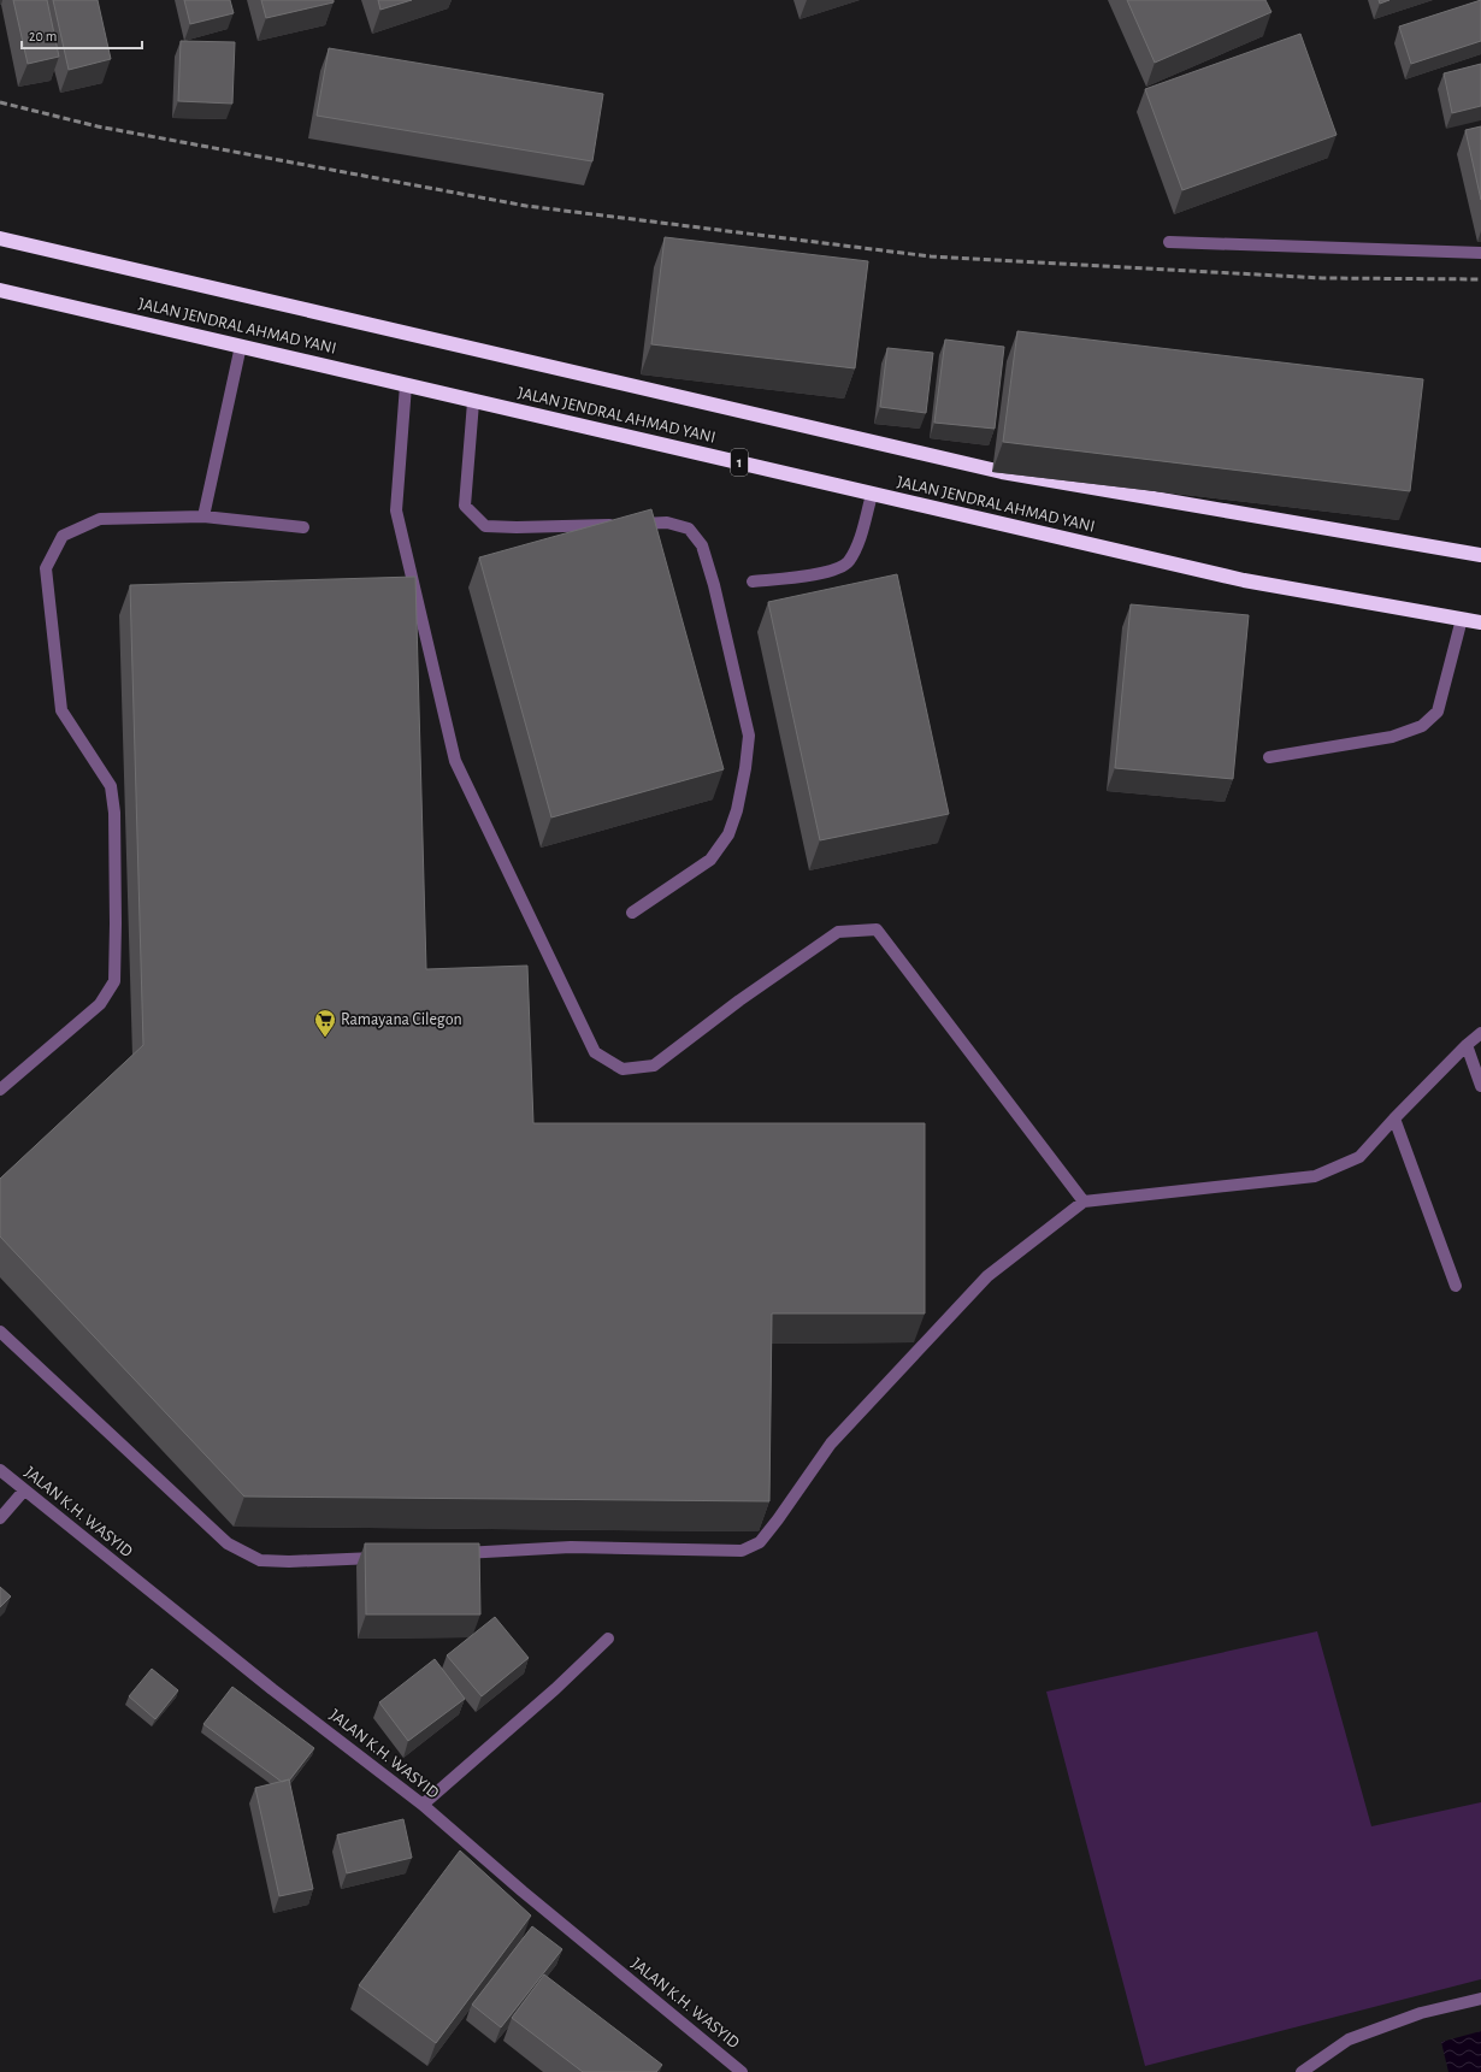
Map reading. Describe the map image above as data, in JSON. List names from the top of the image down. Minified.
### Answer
{"streets":{"highway":["JALAN JENDRAL AHMAD YANI","1"],"street":["JALAN K.H. WASYID"]},"places":{"supermarket":["Ramayana Cilegon"]},"scale_bar":"20 m"}
